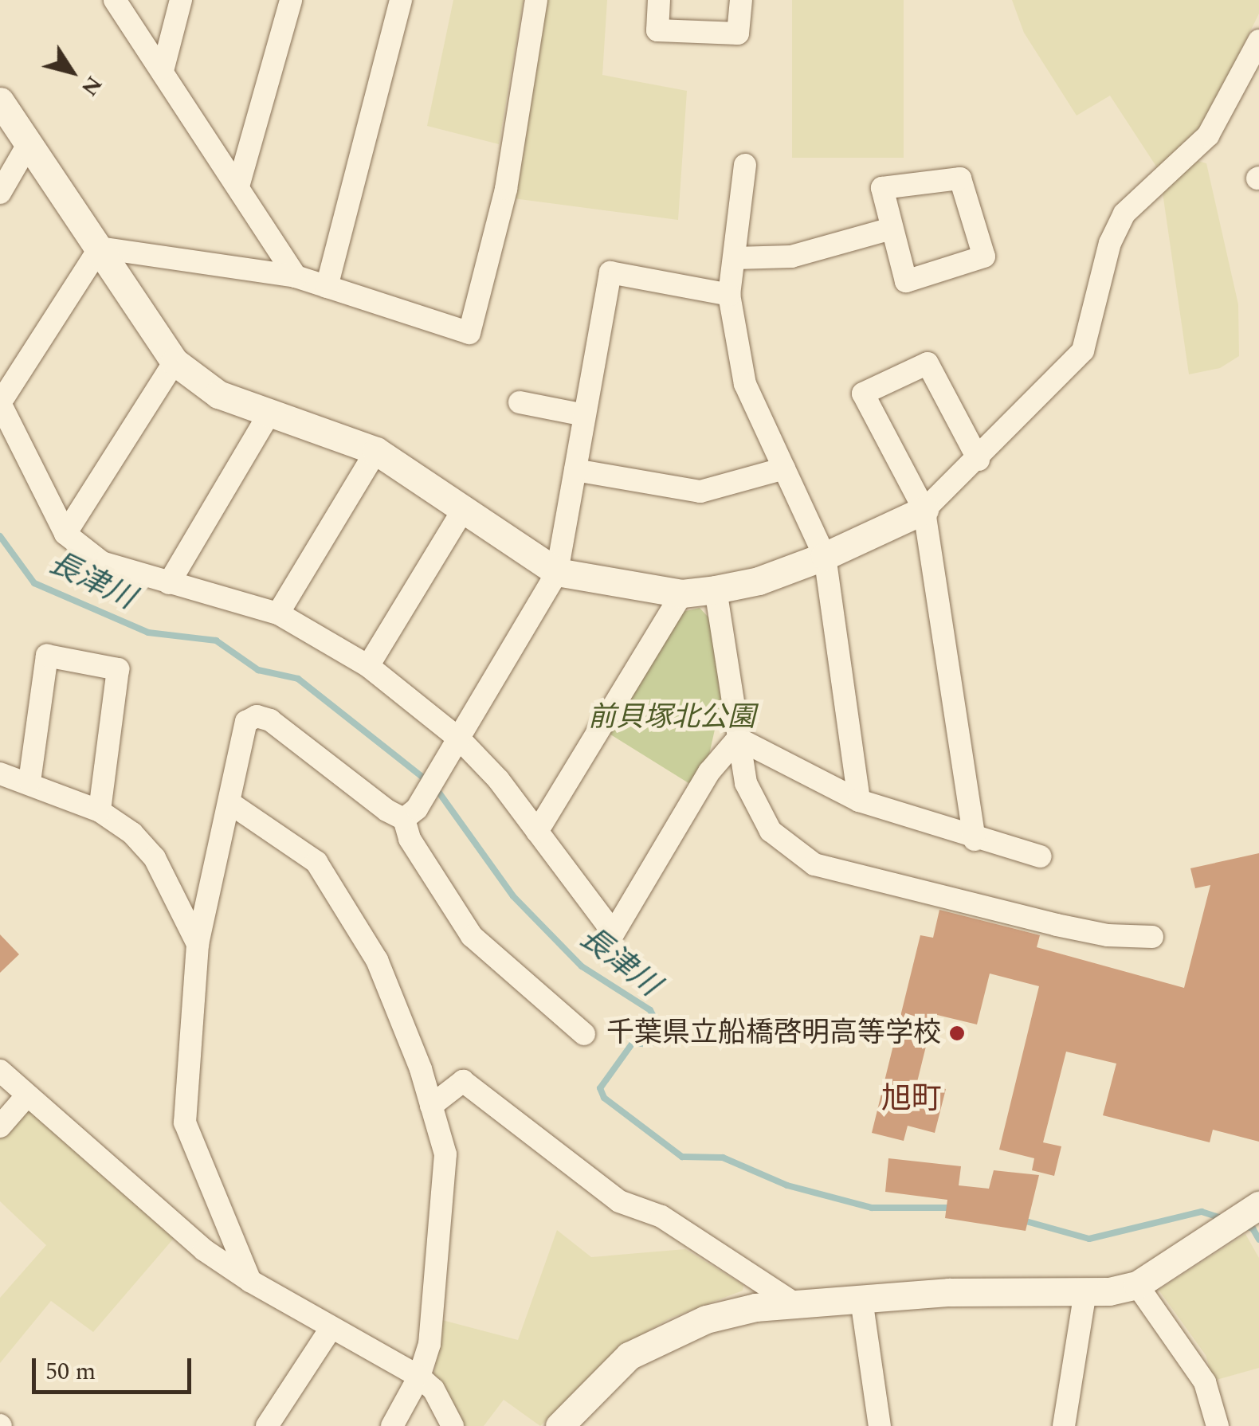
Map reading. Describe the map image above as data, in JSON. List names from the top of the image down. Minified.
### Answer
{"districts":["旭町"],"water":["長津川"],"parks":["前貝塚北公園"],"places":["千葉県立船橋啓明高等学校"],"scale_bar":"50 m","north":"bottom right"}
